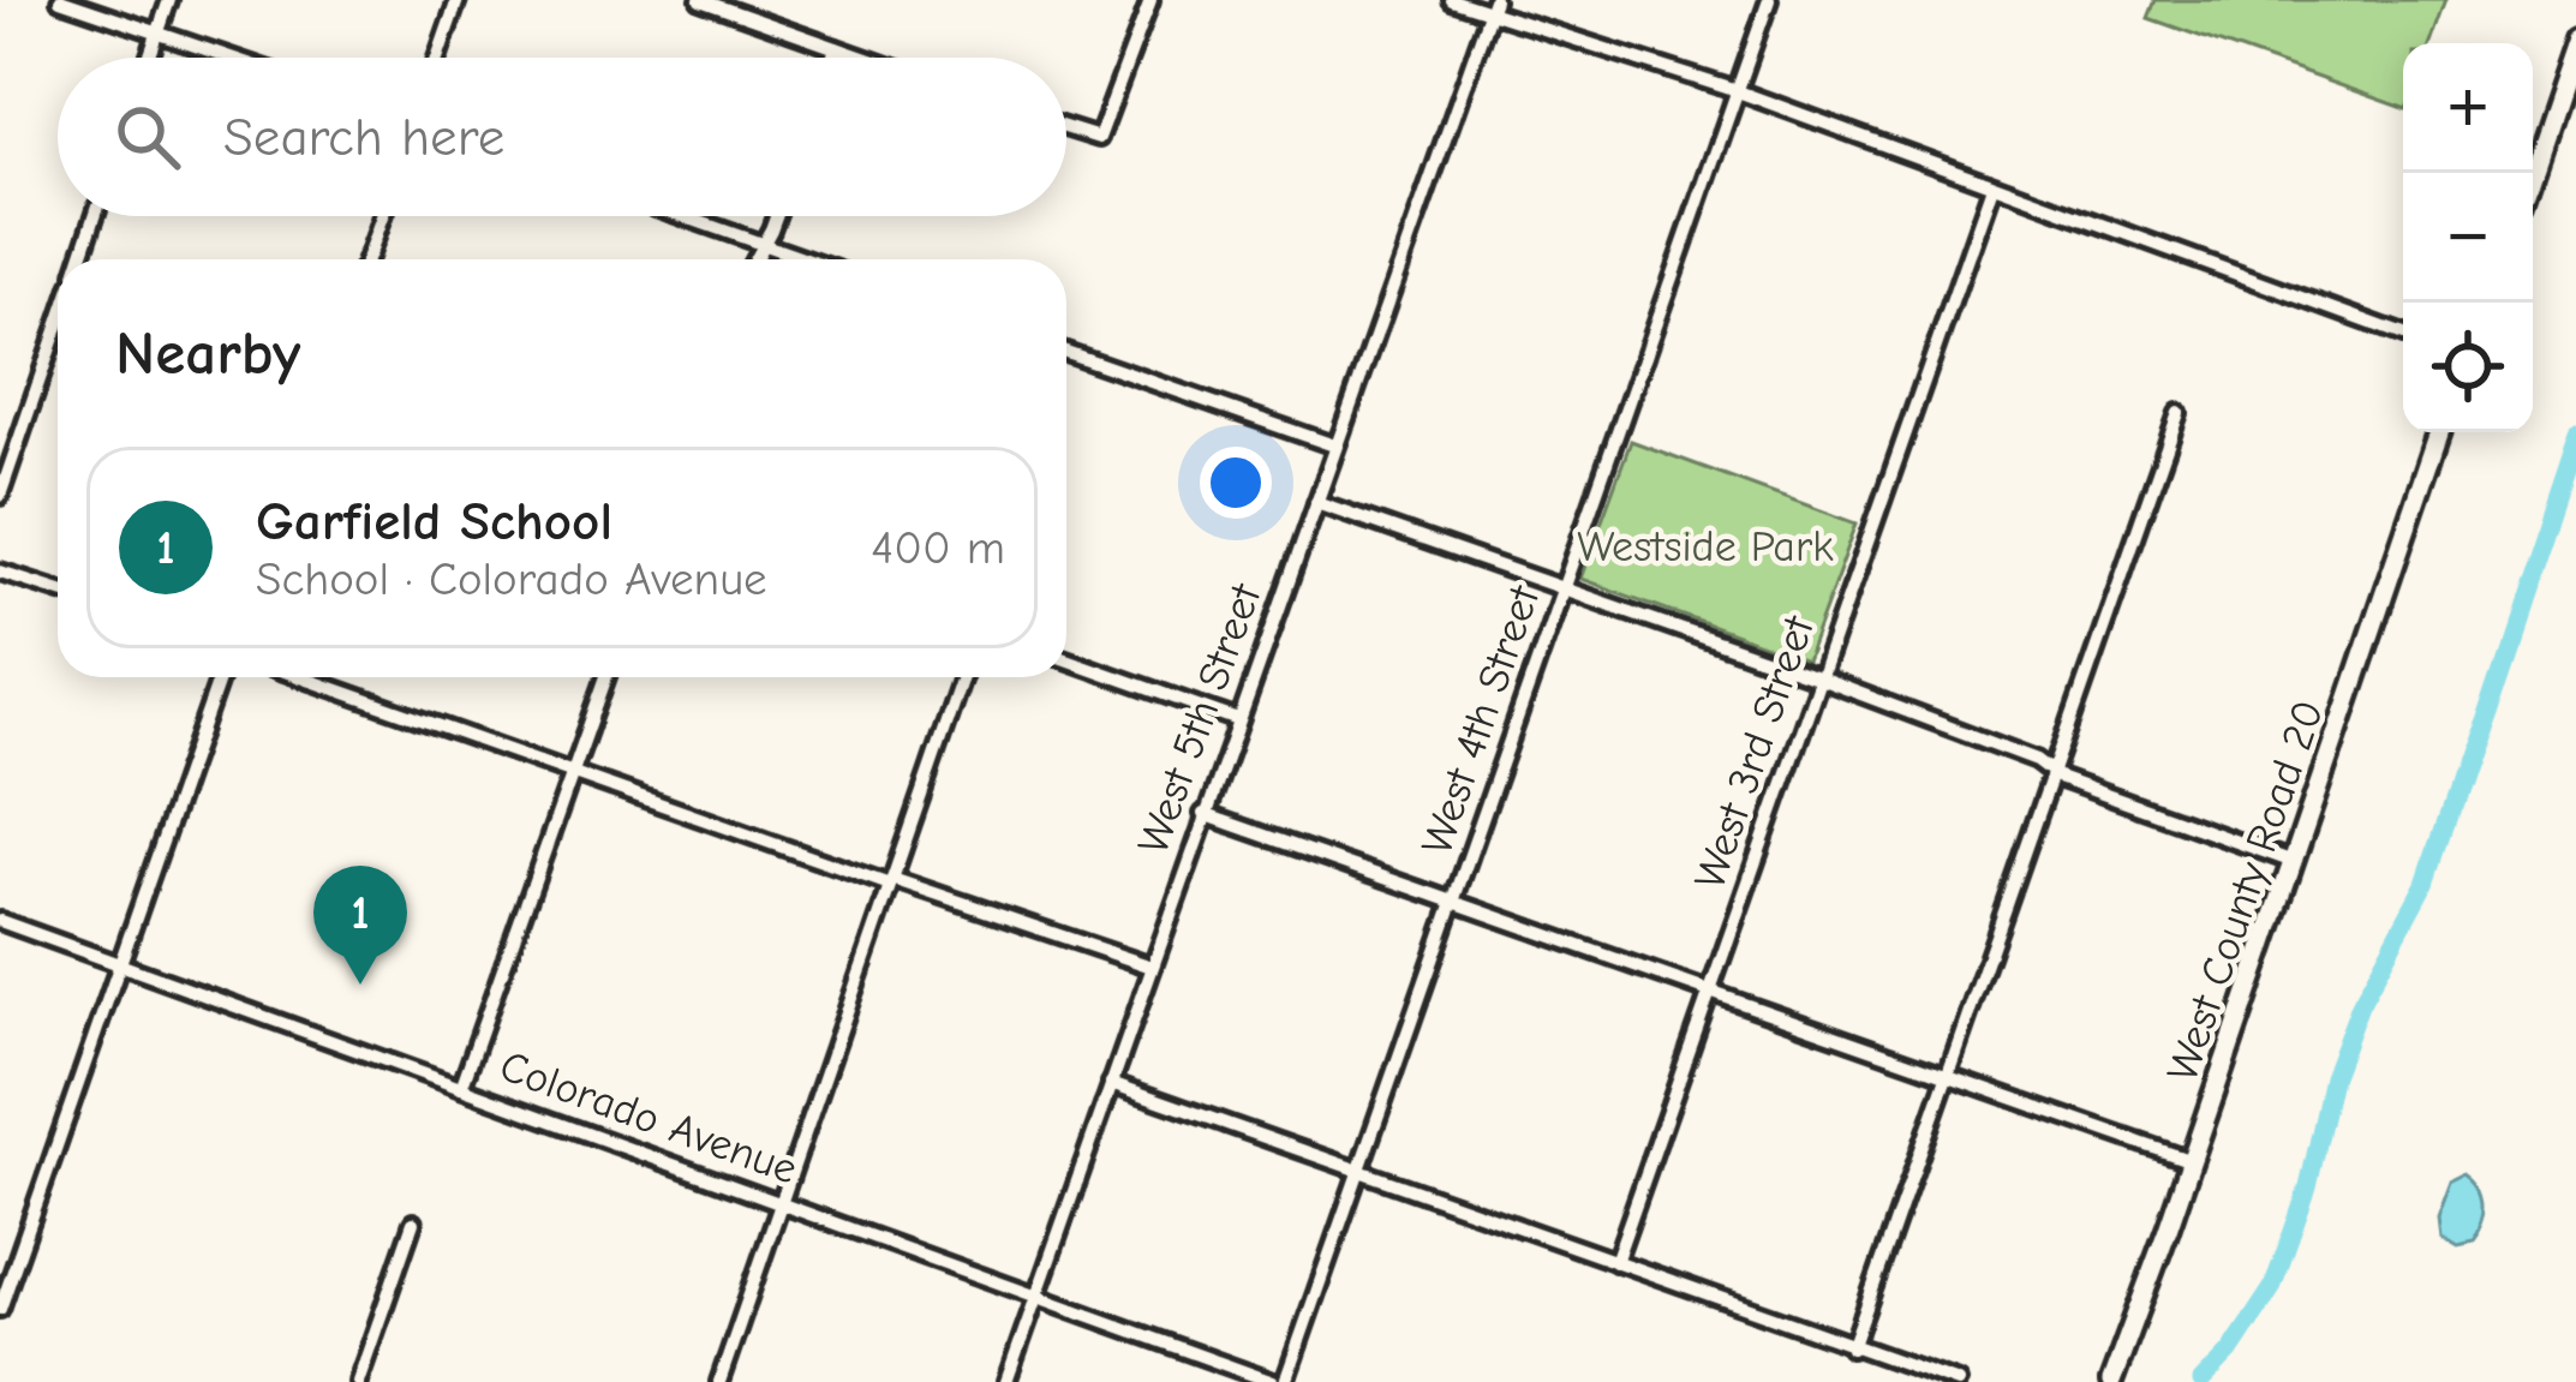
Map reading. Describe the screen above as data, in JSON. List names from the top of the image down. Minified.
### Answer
{"streets":{"main road":["West County Road 20"],"street":["West 5th Street","West 4th Street","West 3rd Street","Colorado Avenue"]},"crossings":[["West 5th Street","Colorado Avenue"]],"parks":["Westside Park"],"page":{"map_buttons":["+","−"],"search":"Search here","heading":"Nearby","list":[{"mark":"1","name":"Garfield School","note":"School · Colorado Avenue","value":"400 m"}],"pins":"1"}}
